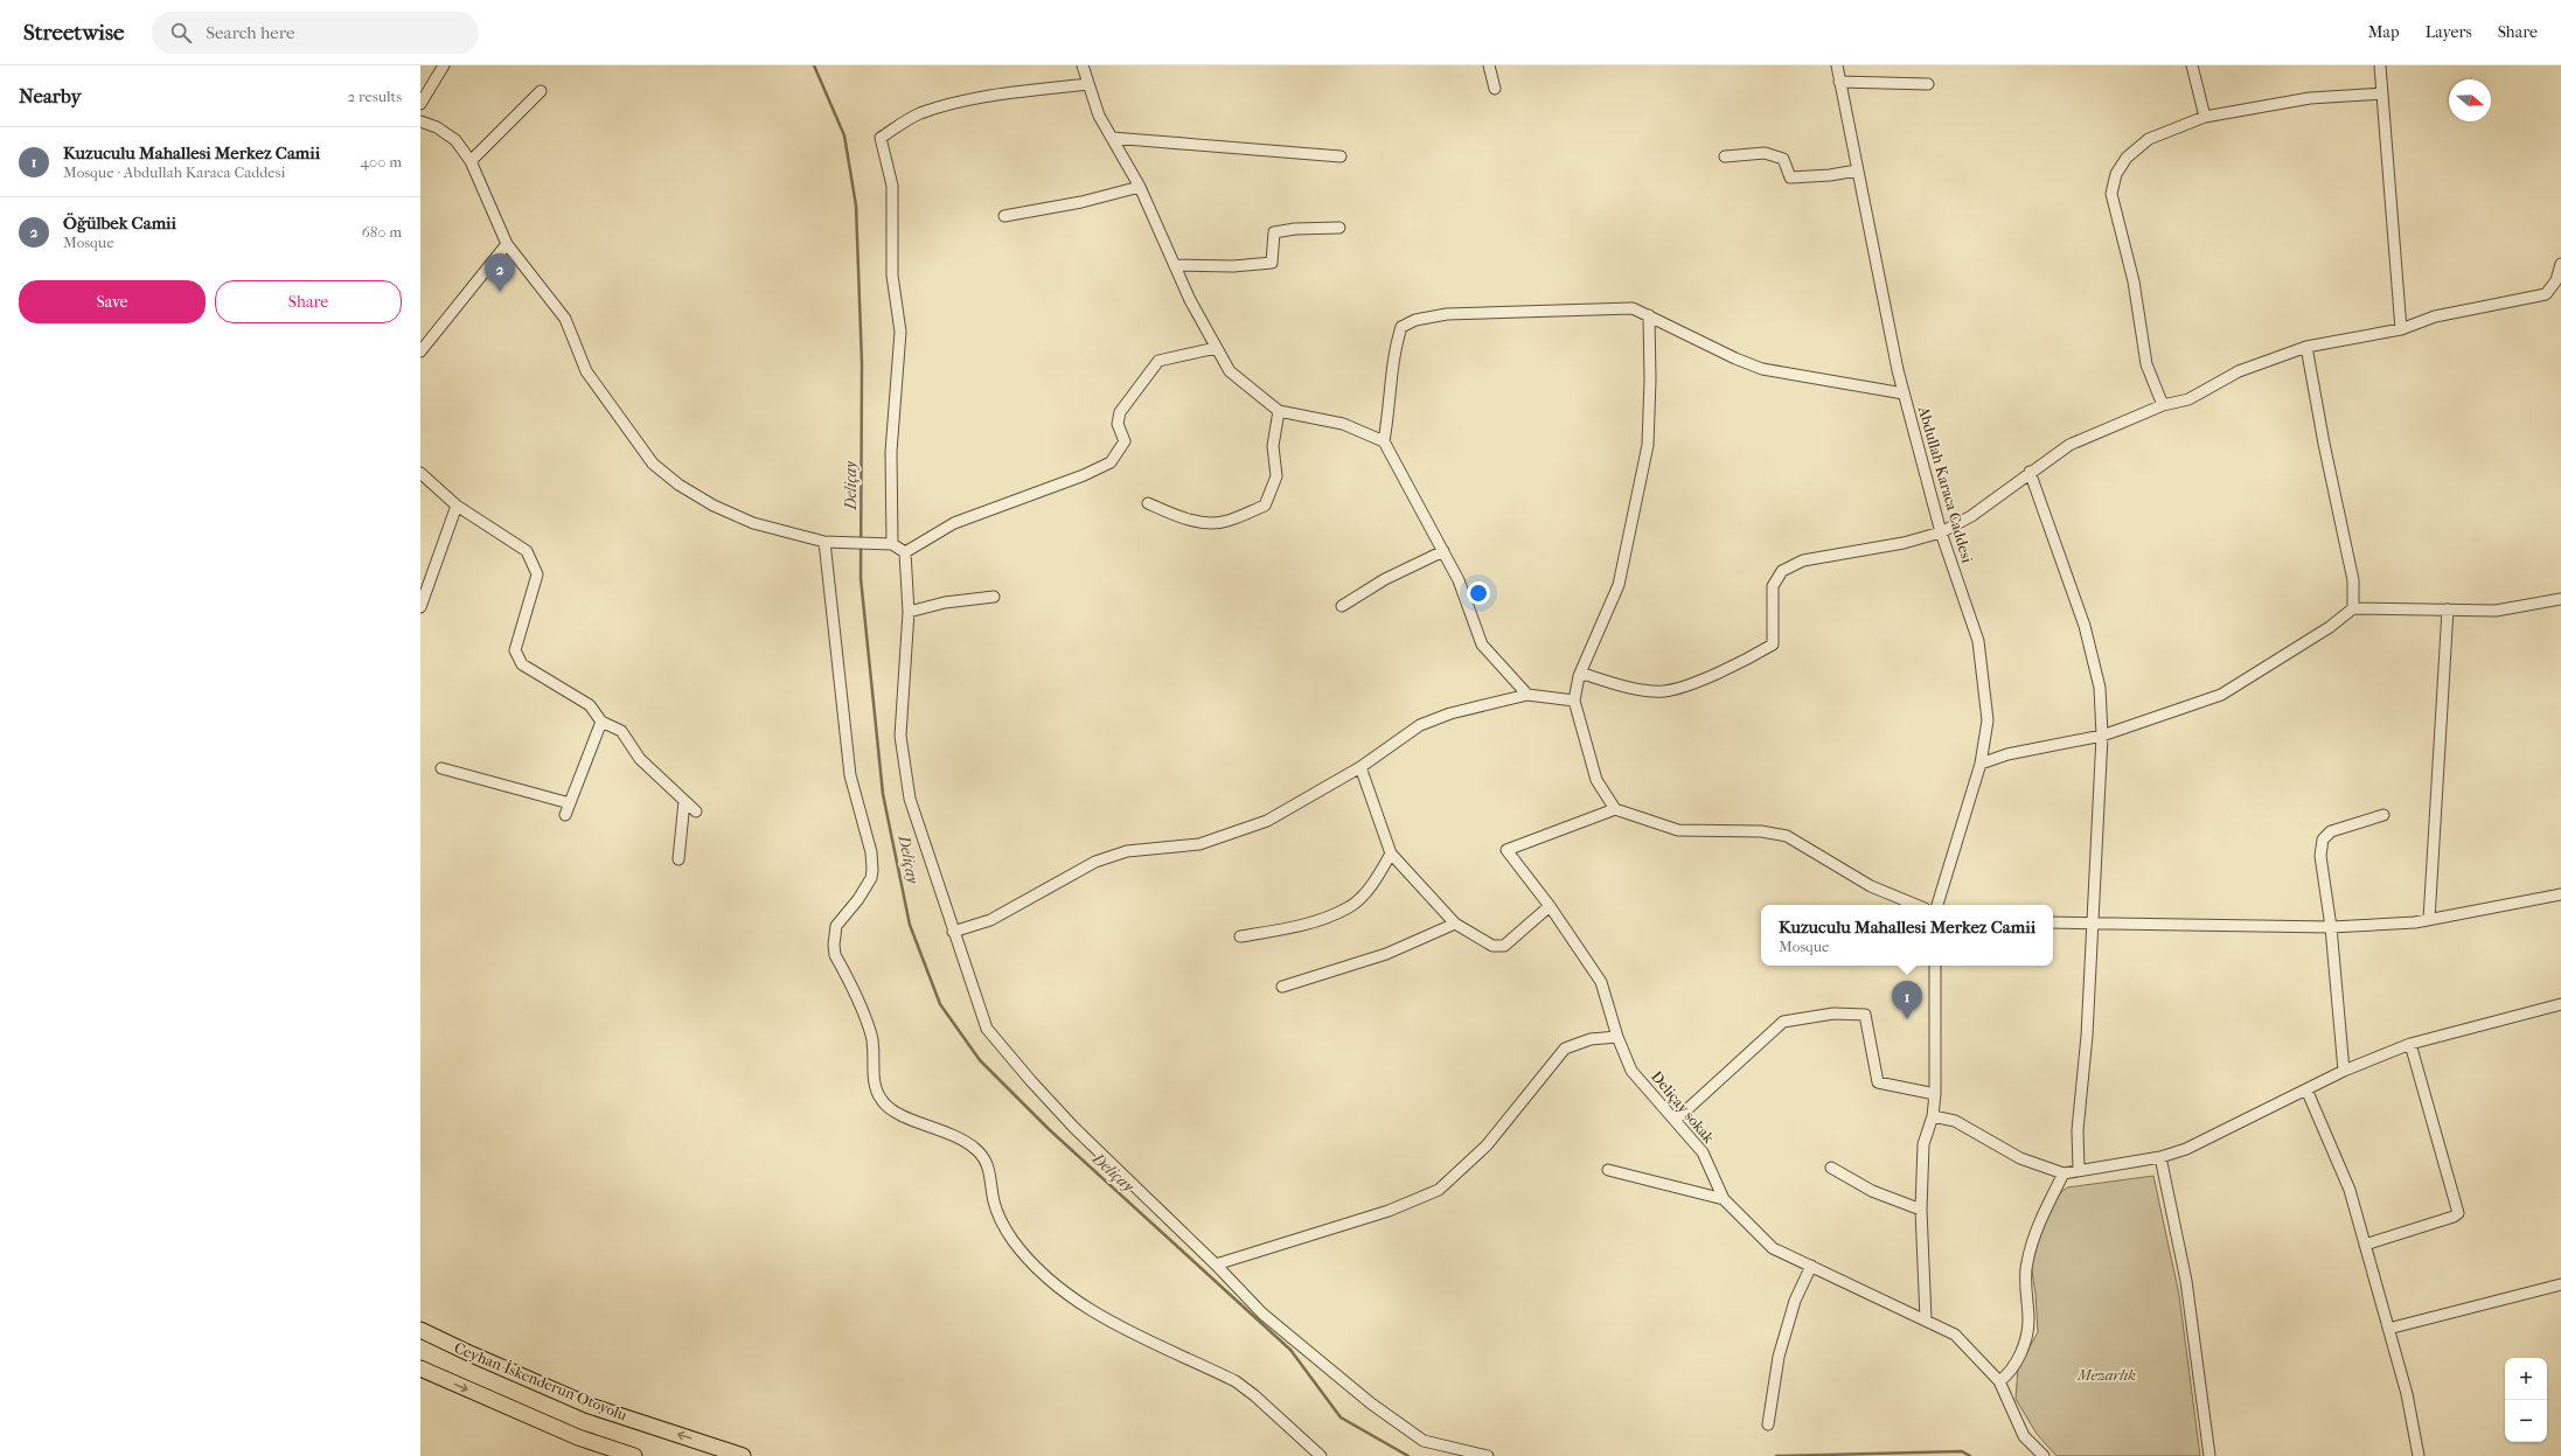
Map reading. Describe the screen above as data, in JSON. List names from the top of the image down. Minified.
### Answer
{"streets":{"highway":["Ceyhan-İskenderun Otoyolu"],"street":["Abdullah Karaca Caddesi","Deliçay sokak"]},"water":["Deliçay"],"parks":["Mezarlık"],"north":"right","page":{"header":"Streetwise","search":"Search here","nav":["Map","Layers","Share"],"heading":["Nearby","2 results"],"list":[{"mark":"1","name":"Kuzuculu Mahallesi Merkez Camii","note":"Mosque · Abdullah Karaca Caddesi","value":"400 m"},{"mark":"2","name":"Öğülbek Camii","note":"Mosque","value":"680 m"}],"pins":["2","1"],"buttons":["Save","Share"],"popup":["Kuzuculu Mahallesi Merkez Camii","Mosque"],"map_buttons":["+","−"]}}
